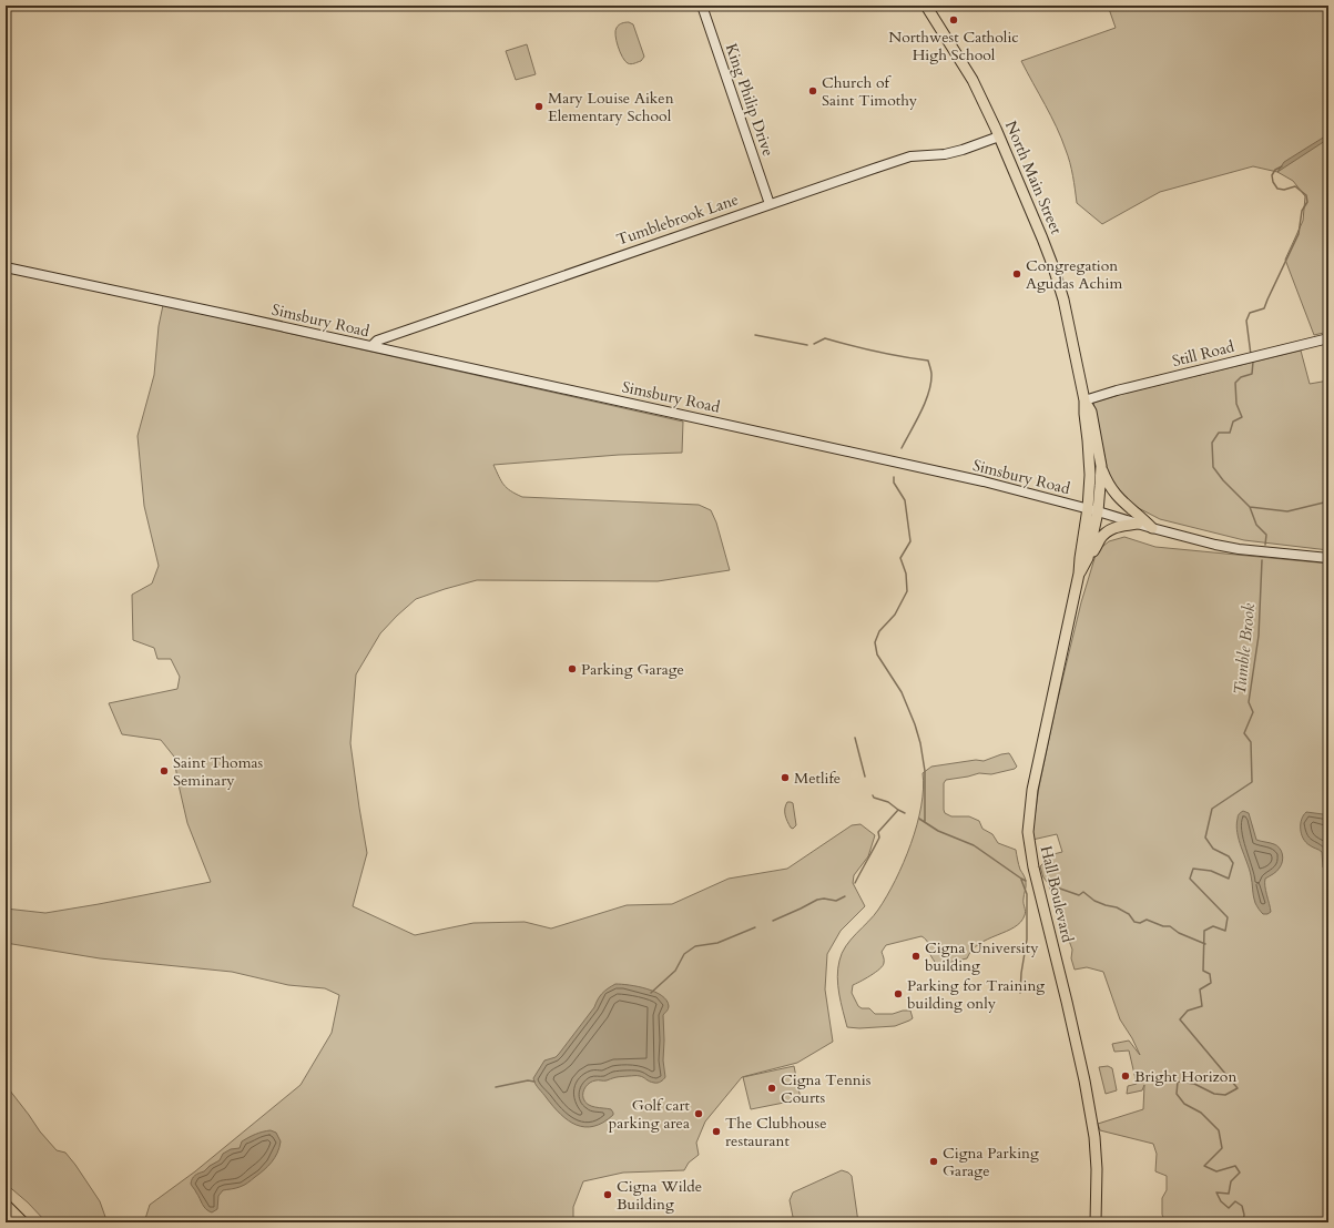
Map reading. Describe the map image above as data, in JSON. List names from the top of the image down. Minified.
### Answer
{"streets":{"main road":["King Philip Drive","North Main Street","Tumblebrook Lane","Simsbury Road","Still Road","Hall Boulevard"]},"crossings":[["King Philip Drive","Tumblebrook Lane"],["North Main Street","Tumblebrook Lane"],["North Main Street","Simsbury Road"],["North Main Street","Still Road"],["North Main Street","Hall Boulevard"],["Tumblebrook Lane","Simsbury Road"],["Simsbury Road","Hall Boulevard"]],"water":["Tumble Brook"],"places":["Northwest Catholic High School","Church of Saint Timothy","Mary Louise Aiken Elementary School","Congregation Agudas Achim","Parking Garage","Saint Thomas Seminary","Metlife","Cigna University building","Parking for Training building only","Bright Horizon","Cigna Tennis Courts","Golf cart parking area","The Clubhouse restaurant","Cigna Parking Garage","Cigna Wilde Building"]}
